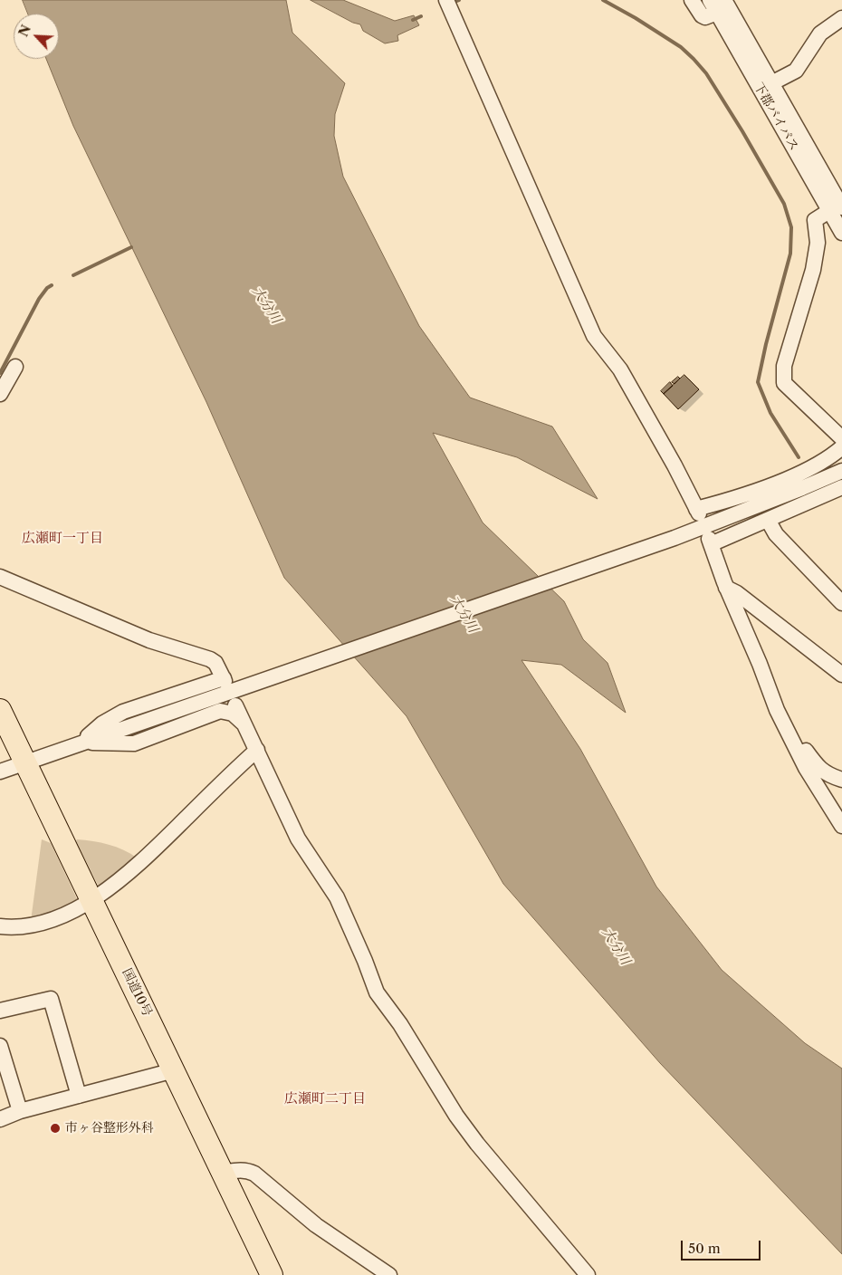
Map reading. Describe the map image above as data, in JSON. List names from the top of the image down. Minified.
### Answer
{"streets":{"highway":["国道10号"],"street":["下郡バイパス"]},"districts":["広瀬町一丁目","広瀬町二丁目"],"water":["大分川"],"places":["市ヶ谷整形外科"],"scale_bar":"50 m","north":"top left"}
